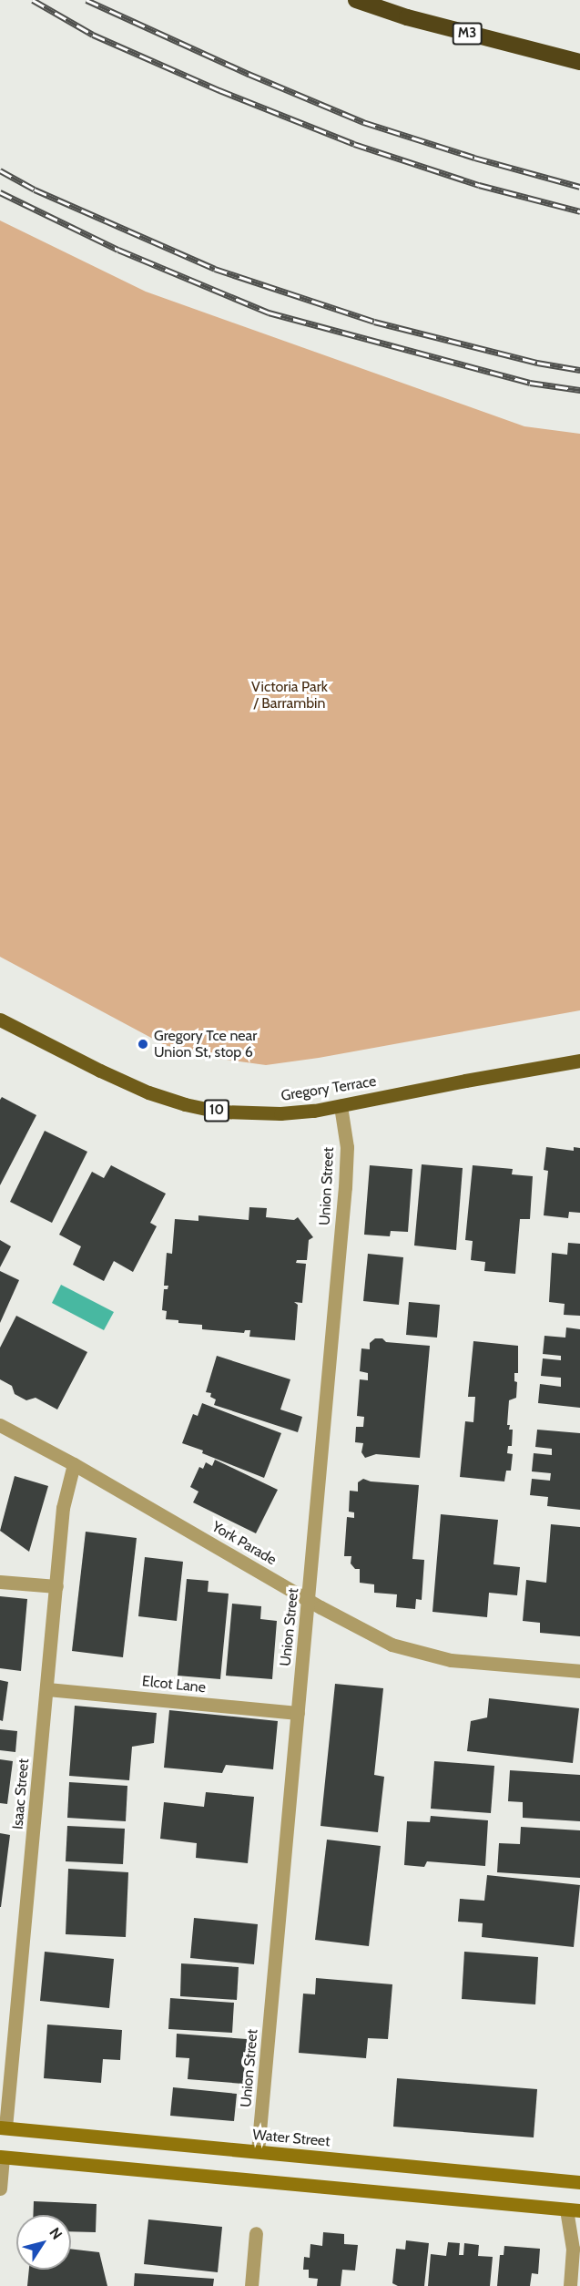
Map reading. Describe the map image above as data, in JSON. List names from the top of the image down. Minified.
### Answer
{"streets":{"highway":["M3"],"main road":["Gregory Terrace","10","Water Street"],"street":["Union Street","York Parade","Elcot Lane","Isaac Street"]},"crossings":[["Gregory Terrace","Union Street"],["Union Street","York Parade"],["Union Street","Elcot Lane"],["Union Street","Water Street"],["York Parade","Isaac Street"],["Elcot Lane","Isaac Street"],["Isaac Street","Water Street"]],"parks":["Victoria Park / Barrambin"],"places":["Gregory Tce near Union St, stop 6"],"north":"top right"}
